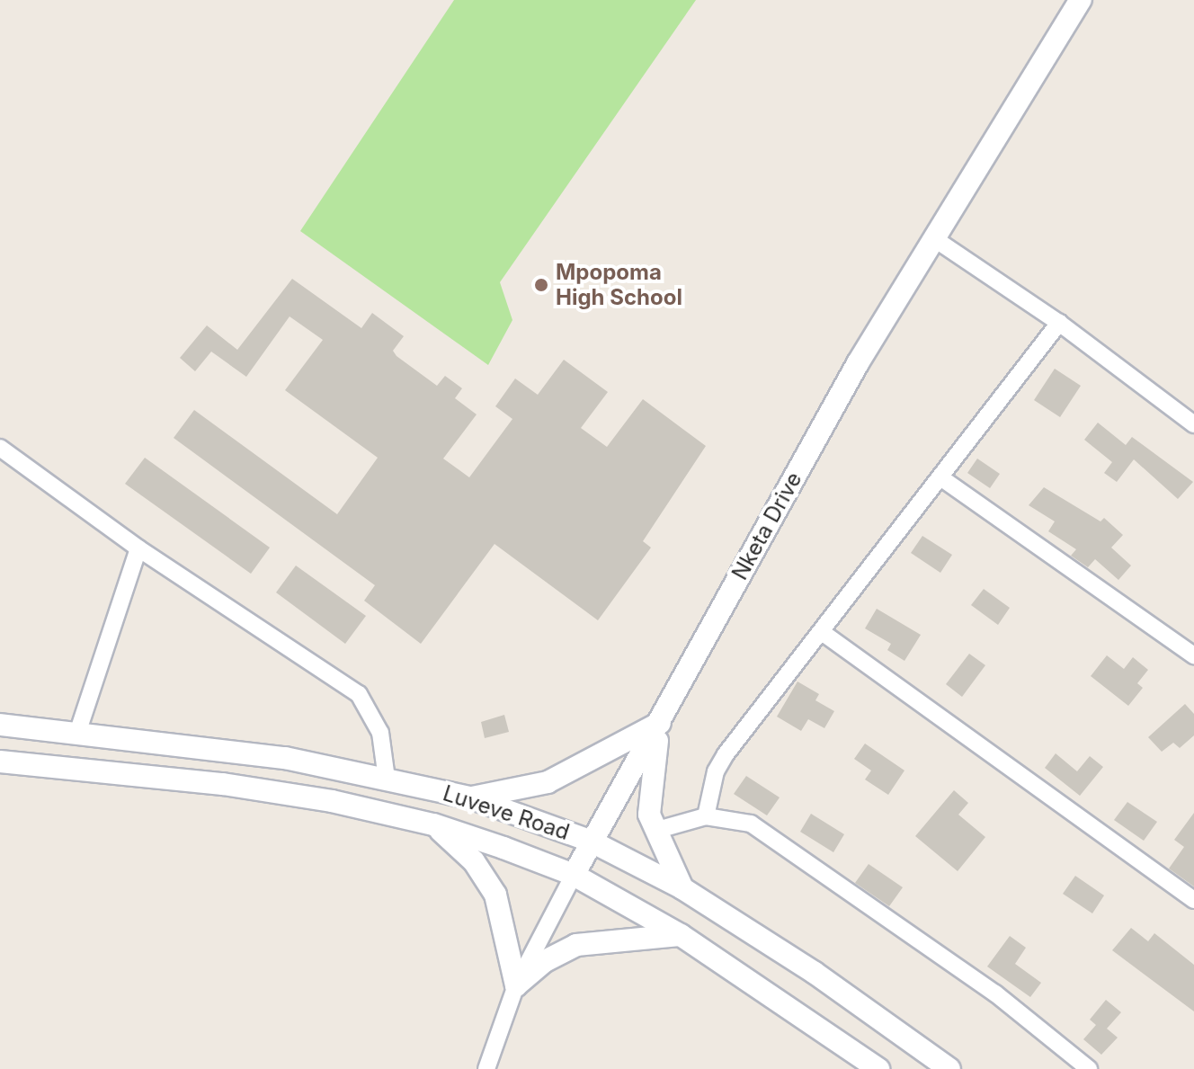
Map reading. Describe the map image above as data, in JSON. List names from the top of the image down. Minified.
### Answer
{"streets":{"street":["Nketa Drive","Luveve Road"]},"crossings":[["Nketa Drive","Luveve Road"]],"places":["Mpopoma High School"]}
